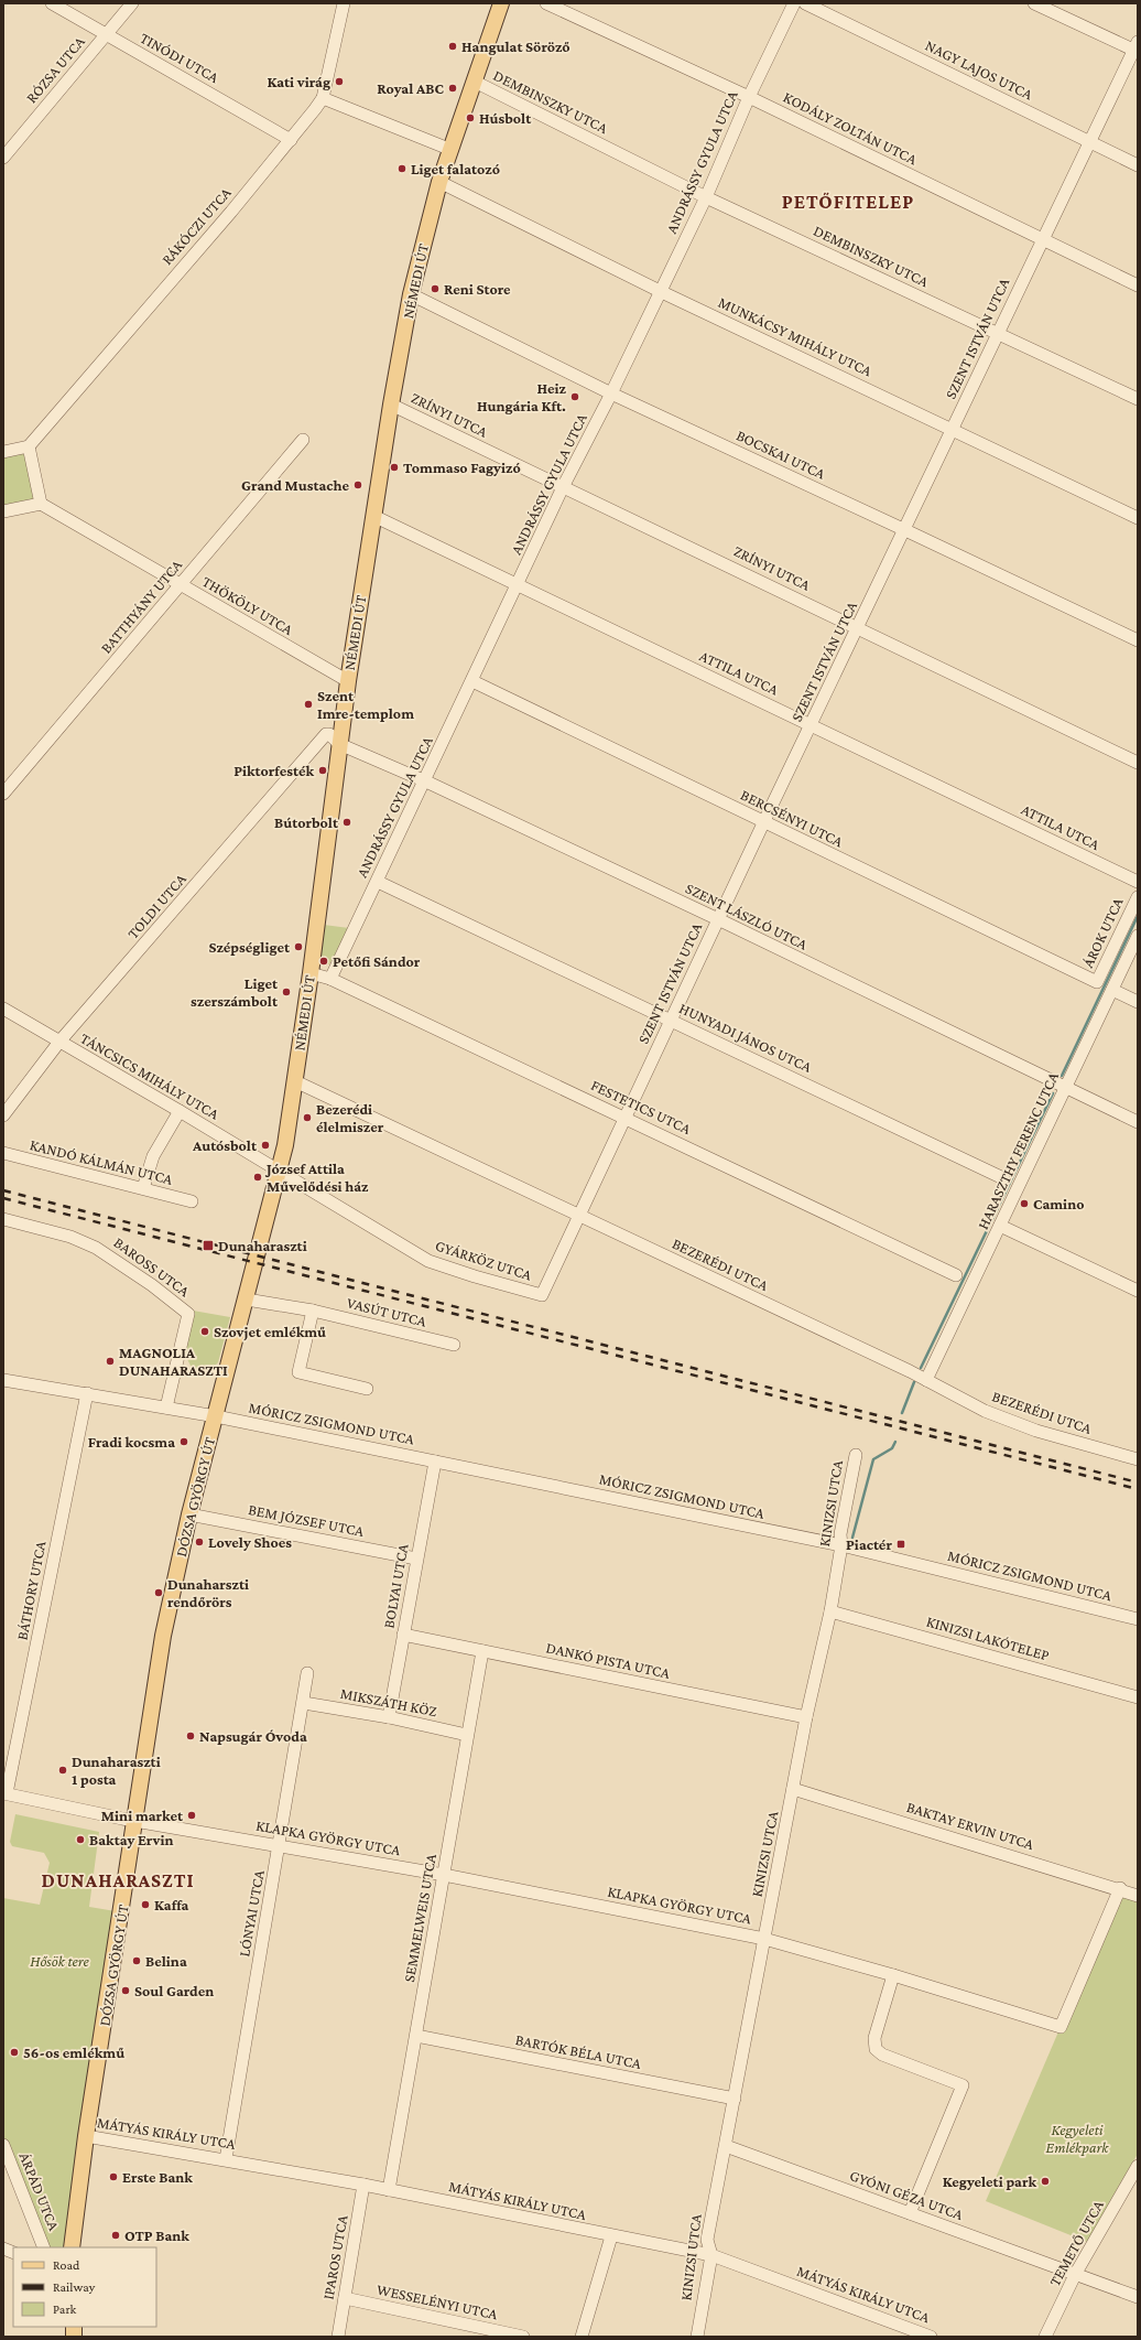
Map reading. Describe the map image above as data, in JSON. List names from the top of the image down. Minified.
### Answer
{"streets":{"main road":["NÉMEDI ÚT","DÓZSA GYÖRGY ÚT"],"street":["TINÓDI UTCA","RÓZSA UTCA","NAGY LAJOS UTCA","DEMBINSZKY UTCA","KODÁLY ZOLTÁN UTCA","ANDRÁSSY GYULA UTCA","RÁKÓCZI UTCA","MUNKÁCSY MIHÁLY UTCA","SZENT ISTVÁN UTCA","ZRÍNYI UTCA","BOCSKAI UTCA","THÖKÖLY UTCA","BATTHYÁNY UTCA","ATTILA UTCA","BERCSÉNYI UTCA","TOLDI UTCA","SZENT LÁSZLÓ UTCA","ÁROK UTCA","HUNYADI JÁNOS UTCA","TÁNCSICS MIHÁLY UTCA","FESTETICS UTCA","HARASZTHY FERENC UTCA","KANDÓ KÁLMÁN UTCA","GYÁRKÖZ UTCA","BEZERÉDI UTCA","BAROSS UTCA","VASÚT UTCA","MÓRICZ ZSIGMOND UTCA","KINIZSI UTCA","BEM JÓZSEF UTCA","BOLYAI UTCA","BÁTHORY UTCA","KINIZSI LAKÓTELEP","DANKÓ PISTA UTCA","MIKSZÁTH KÖZ","BAKTAY ERVIN UTCA","KLAPKA GYÖRGY UTCA","LÓNYAI UTCA","SEMMELWEIS UTCA","BARTÓK BÉLA UTCA","MÁTYÁS KIRÁLY UTCA","ÁRPÁD UTCA","GYÓNI GÉZA UTCA","TEMETŐ UTCA","IPAROS UTCA","WESSELÉNYI UTCA"]},"crossings":[["TINÓDI UTCA","RÓZSA UTCA"],["TINÓDI UTCA","RÁKÓCZI UTCA"],["NAGY LAJOS UTCA","SZENT ISTVÁN UTCA"],["DEMBINSZKY UTCA","ANDRÁSSY GYULA UTCA"],["DEMBINSZKY UTCA","NÉMEDI ÚT"],["DEMBINSZKY UTCA","SZENT ISTVÁN UTCA"],["KODÁLY ZOLTÁN UTCA","ANDRÁSSY GYULA UTCA"],["KODÁLY ZOLTÁN UTCA","SZENT ISTVÁN UTCA"],["ANDRÁSSY GYULA UTCA","MUNKÁCSY MIHÁLY UTCA"],["ANDRÁSSY GYULA UTCA","ZRÍNYI UTCA"],["ANDRÁSSY GYULA UTCA","BOCSKAI UTCA"],["ANDRÁSSY GYULA UTCA","ATTILA UTCA"],["ANDRÁSSY GYULA UTCA","BERCSÉNYI UTCA"],["ANDRÁSSY GYULA UTCA","SZENT LÁSZLÓ UTCA"],["ANDRÁSSY GYULA UTCA","HUNYADI JÁNOS UTCA"],["ANDRÁSSY GYULA UTCA","FESTETICS UTCA"],["NÉMEDI ÚT","MUNKÁCSY MIHÁLY UTCA"],["NÉMEDI ÚT","ZRÍNYI UTCA"],["NÉMEDI ÚT","BOCSKAI UTCA"],["NÉMEDI ÚT","THÖKÖLY UTCA"],["NÉMEDI ÚT","ATTILA UTCA"],["NÉMEDI ÚT","TOLDI UTCA"],["NÉMEDI ÚT","SZENT LÁSZLÓ UTCA"],["NÉMEDI ÚT","TÁNCSICS MIHÁLY UTCA"],["NÉMEDI ÚT","FESTETICS UTCA"],["NÉMEDI ÚT","GYÁRKÖZ UTCA"],["NÉMEDI ÚT","BEZERÉDI UTCA"],["NÉMEDI ÚT","DÓZSA GYÖRGY ÚT"],["MUNKÁCSY MIHÁLY UTCA","SZENT ISTVÁN UTCA"],["SZENT ISTVÁN UTCA","ZRÍNYI UTCA"],["SZENT ISTVÁN UTCA","BOCSKAI UTCA"],["SZENT ISTVÁN UTCA","ATTILA UTCA"],["SZENT ISTVÁN UTCA","BERCSÉNYI UTCA"],["SZENT ISTVÁN UTCA","SZENT LÁSZLÓ UTCA"],["SZENT ISTVÁN UTCA","HUNYADI JÁNOS UTCA"],["SZENT ISTVÁN UTCA","FESTETICS UTCA"],["SZENT ISTVÁN UTCA","GYÁRKÖZ UTCA"],["SZENT ISTVÁN UTCA","BEZERÉDI UTCA"],["THÖKÖLY UTCA","BATTHYÁNY UTCA"],["BERCSÉNYI UTCA","ÁROK UTCA"],["TOLDI UTCA","SZENT LÁSZLÓ UTCA"],["TOLDI UTCA","TÁNCSICS MIHÁLY UTCA"],["SZENT LÁSZLÓ UTCA","HARASZTHY FERENC UTCA"],["TÁNCSICS MIHÁLY UTCA","GYÁRKÖZ UTCA"],["HARASZTHY FERENC UTCA","BEZERÉDI UTCA"],["BAROSS UTCA","MÓRICZ ZSIGMOND UTCA"],["VASÚT UTCA","DÓZSA GYÖRGY ÚT"],["MÓRICZ ZSIGMOND UTCA","DÓZSA GYÖRGY ÚT"],["MÓRICZ ZSIGMOND UTCA","KINIZSI UTCA"],["MÓRICZ ZSIGMOND UTCA","BOLYAI UTCA"],["MÓRICZ ZSIGMOND UTCA","BÁTHORY UTCA"],["DÓZSA GYÖRGY ÚT","BEM JÓZSEF UTCA"],["DÓZSA GYÖRGY ÚT","KLAPKA GYÖRGY UTCA"],["DÓZSA GYÖRGY ÚT","MÁTYÁS KIRÁLY UTCA"],["KINIZSI UTCA","KINIZSI LAKÓTELEP"],["KINIZSI UTCA","DANKÓ PISTA UTCA"],["KINIZSI UTCA","BAKTAY ERVIN UTCA"],["KINIZSI UTCA","KLAPKA GYÖRGY UTCA"],["KINIZSI UTCA","BARTÓK BÉLA UTCA"],["KINIZSI UTCA","MÁTYÁS KIRÁLY UTCA"],["KINIZSI UTCA","GYÓNI GÉZA UTCA"],["BEM JÓZSEF UTCA","BOLYAI UTCA"],["BOLYAI UTCA","DANKÓ PISTA UTCA"],["BOLYAI UTCA","MIKSZÁTH KÖZ"],["BÁTHORY UTCA","KLAPKA GYÖRGY UTCA"],["DANKÓ PISTA UTCA","SEMMELWEIS UTCA"],["MIKSZÁTH KÖZ","LÓNYAI UTCA"],["MIKSZÁTH KÖZ","SEMMELWEIS UTCA"],["BAKTAY ERVIN UTCA","KLAPKA GYÖRGY UTCA"],["KLAPKA GYÖRGY UTCA","LÓNYAI UTCA"],["KLAPKA GYÖRGY UTCA","SEMMELWEIS UTCA"],["LÓNYAI UTCA","MÁTYÁS KIRÁLY UTCA"],["SEMMELWEIS UTCA","BARTÓK BÉLA UTCA"],["SEMMELWEIS UTCA","MÁTYÁS KIRÁLY UTCA"],["MÁTYÁS KIRÁLY UTCA","IPAROS UTCA"],["GYÓNI GÉZA UTCA","TEMETŐ UTCA"],["IPAROS UTCA","WESSELÉNYI UTCA"]],"districts":["PETŐFITELEP","DUNAHARASZTI"],"parks":["Hősök tere","Kegyeleti Emlékpark"],"places":{"other":["Hangulat Söröző","Kati virág","Royal ABC","Húsbolt","Liget falatozó","Reni Store","Heiz Hungária Kft.","Tommaso Fagyizó","Grand Mustache","Szent Imre-templom","Piktorfesték","Bútorbolt","Szépségliget","Petőfi Sándor","Liget szerszámbolt","Bezerédi élelmiszer","Autósbolt","József Attila Művelődési ház","Camino","Szovjet emlékmű","MAGNOLIA DUNAHARASZTI","Fradi kocsma","Lovely Shoes","Dunaharszti rendőrörs","Napsugár Óvoda","Dunaharaszti 1 posta","Mini market","Baktay Ervin","Kaffa","Belina","Soul Garden","56-os emlékmű","Erste Bank","Kegyeleti park","OTP Bank"],"transit":["Dunaharaszti","Piactér"]},"legend":["Road","Railway","Park"]}
